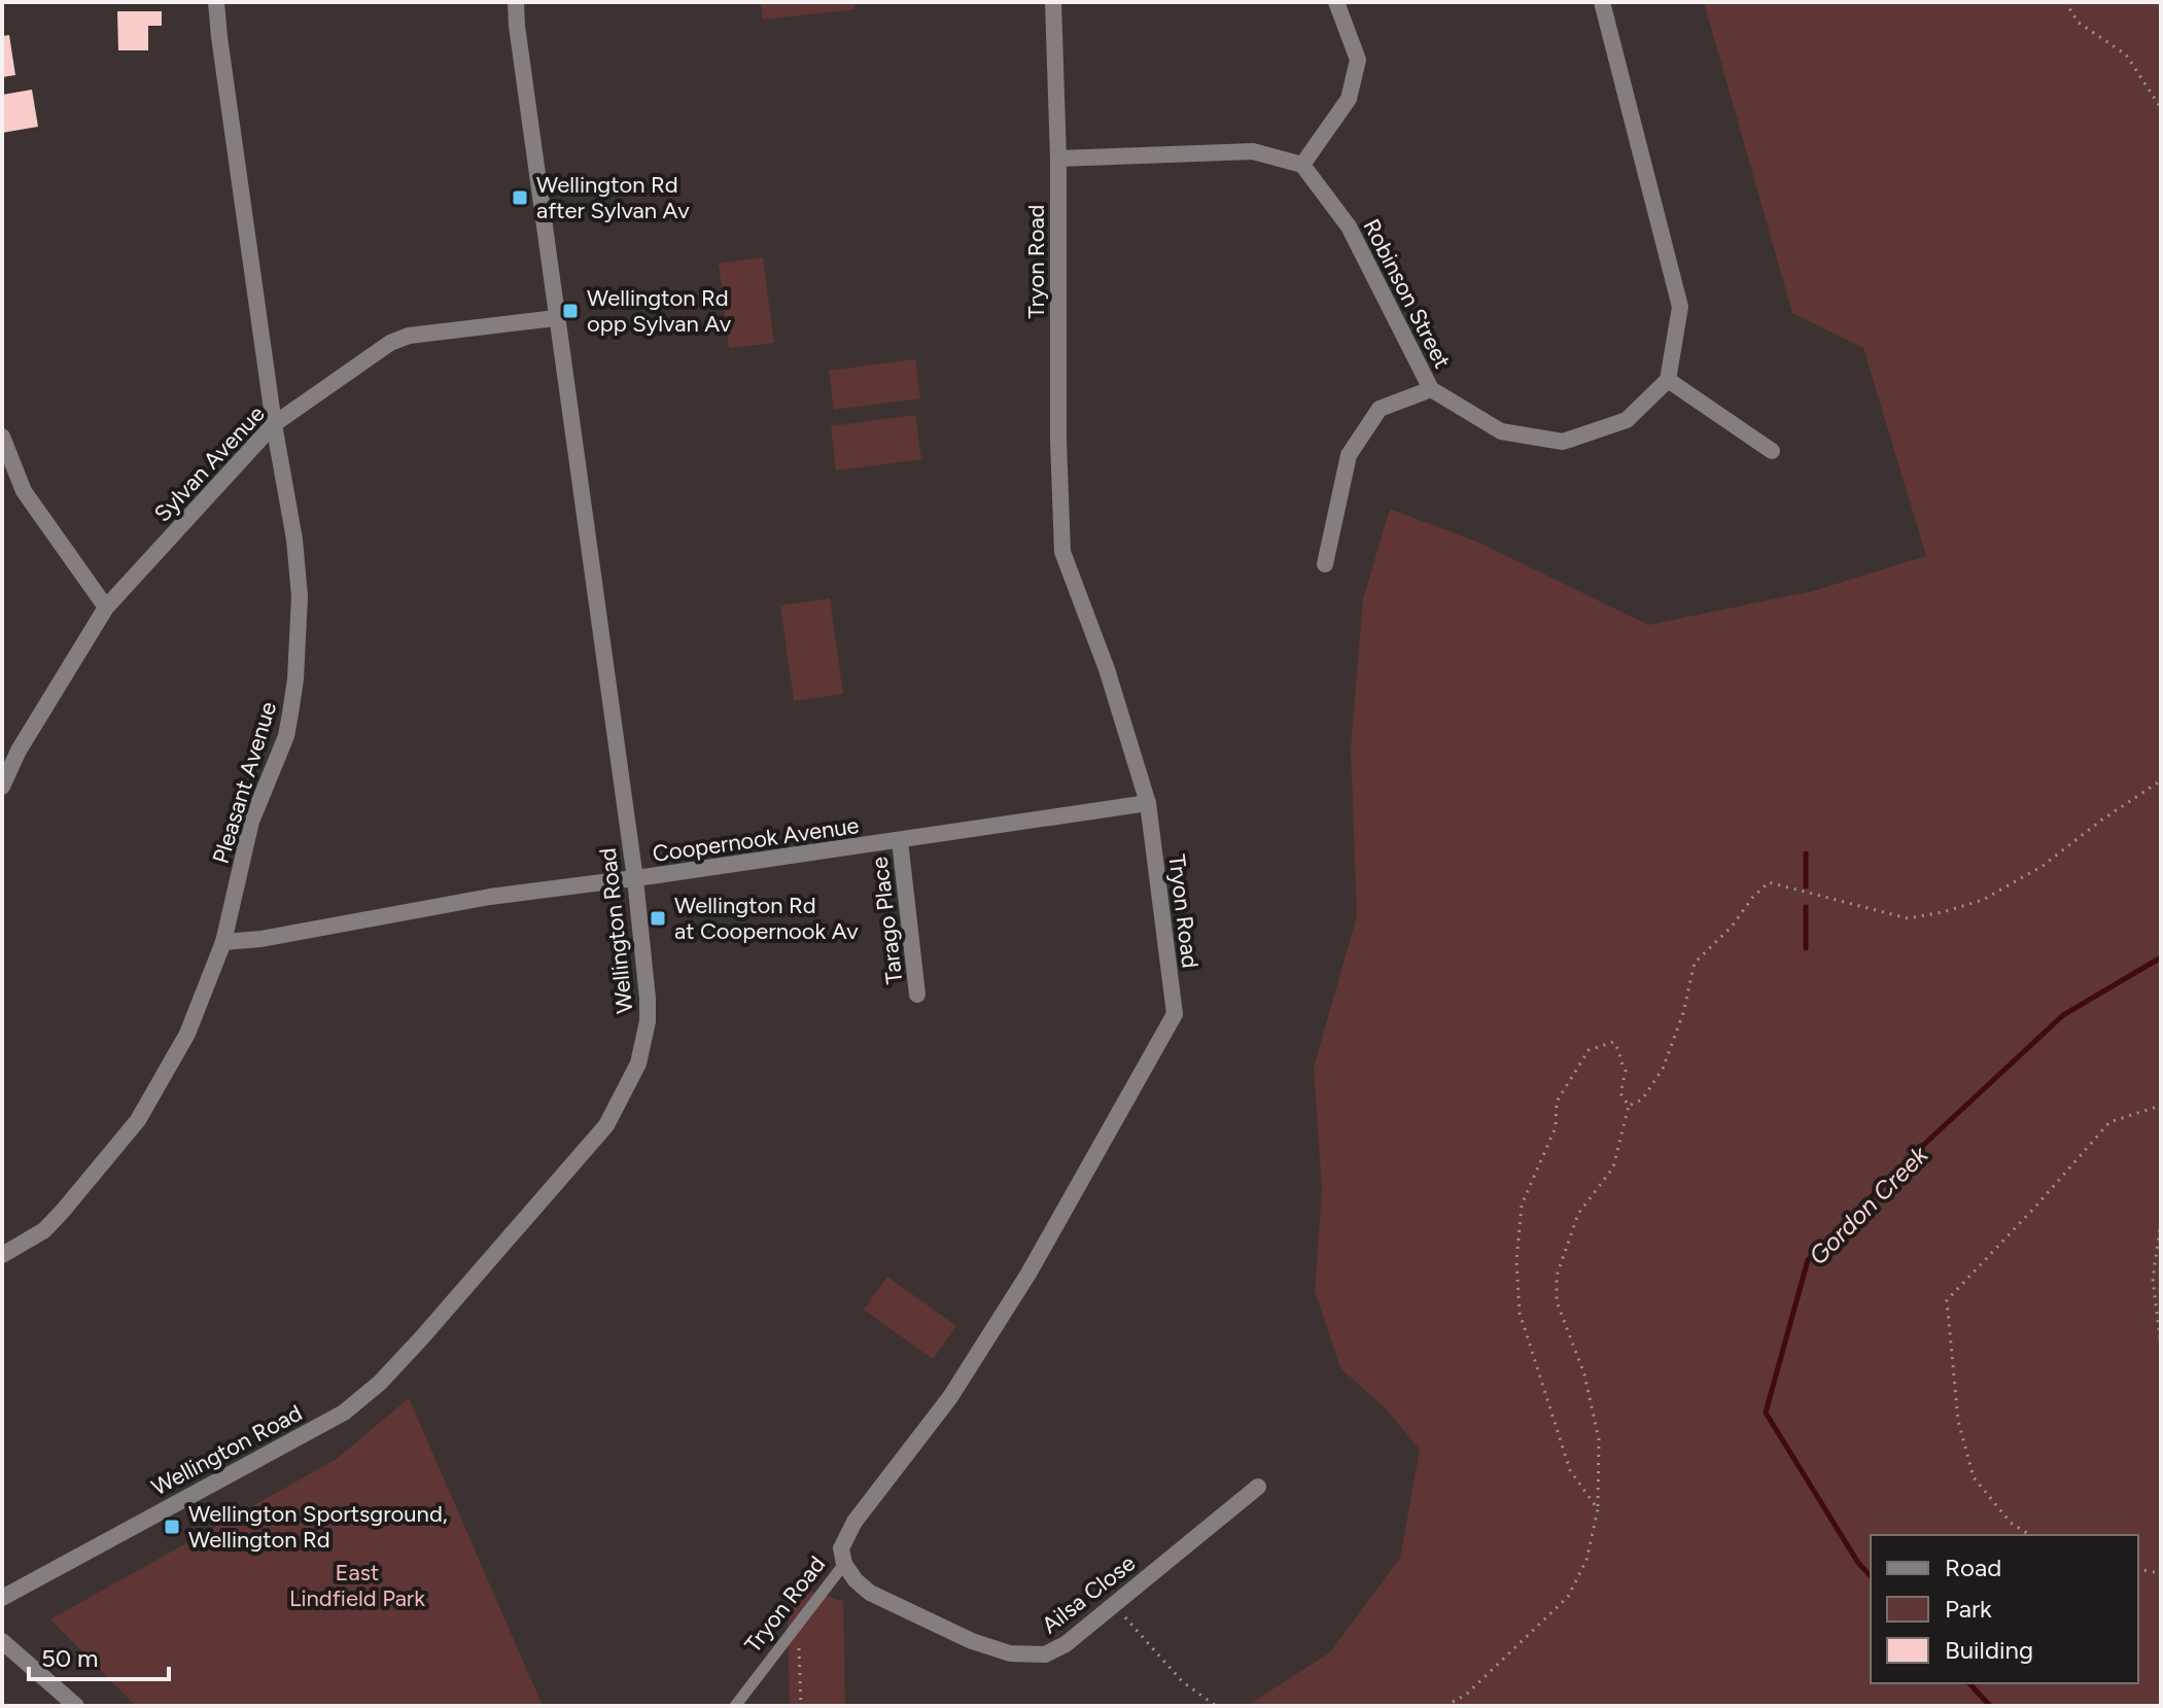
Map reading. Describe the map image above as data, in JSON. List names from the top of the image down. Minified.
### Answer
{"streets":{"street":["Tryon Road","Robinson Street","Sylvan Avenue","Pleasant Avenue","Coopernook Avenue","Tarago Place","Wellington Road","Ailsa Close"]},"crossings":[["Tryon Road","Coopernook Avenue"],["Tryon Road","Ailsa Close"],["Sylvan Avenue","Pleasant Avenue"],["Sylvan Avenue","Wellington Road"],["Pleasant Avenue","Coopernook Avenue"],["Coopernook Avenue","Tarago Place"],["Coopernook Avenue","Wellington Road"]],"water":["Gordon Creek"],"parks":["East Lindfield Park"],"places":{"transit":["Wellington Rd after Sylvan Av","Wellington Rd opp Sylvan Av","Wellington Rd at Coopernook Av","Wellington Sportsground, Wellington Rd"]},"legend":["Road","Park","Building"],"scale_bar":"50 m"}
